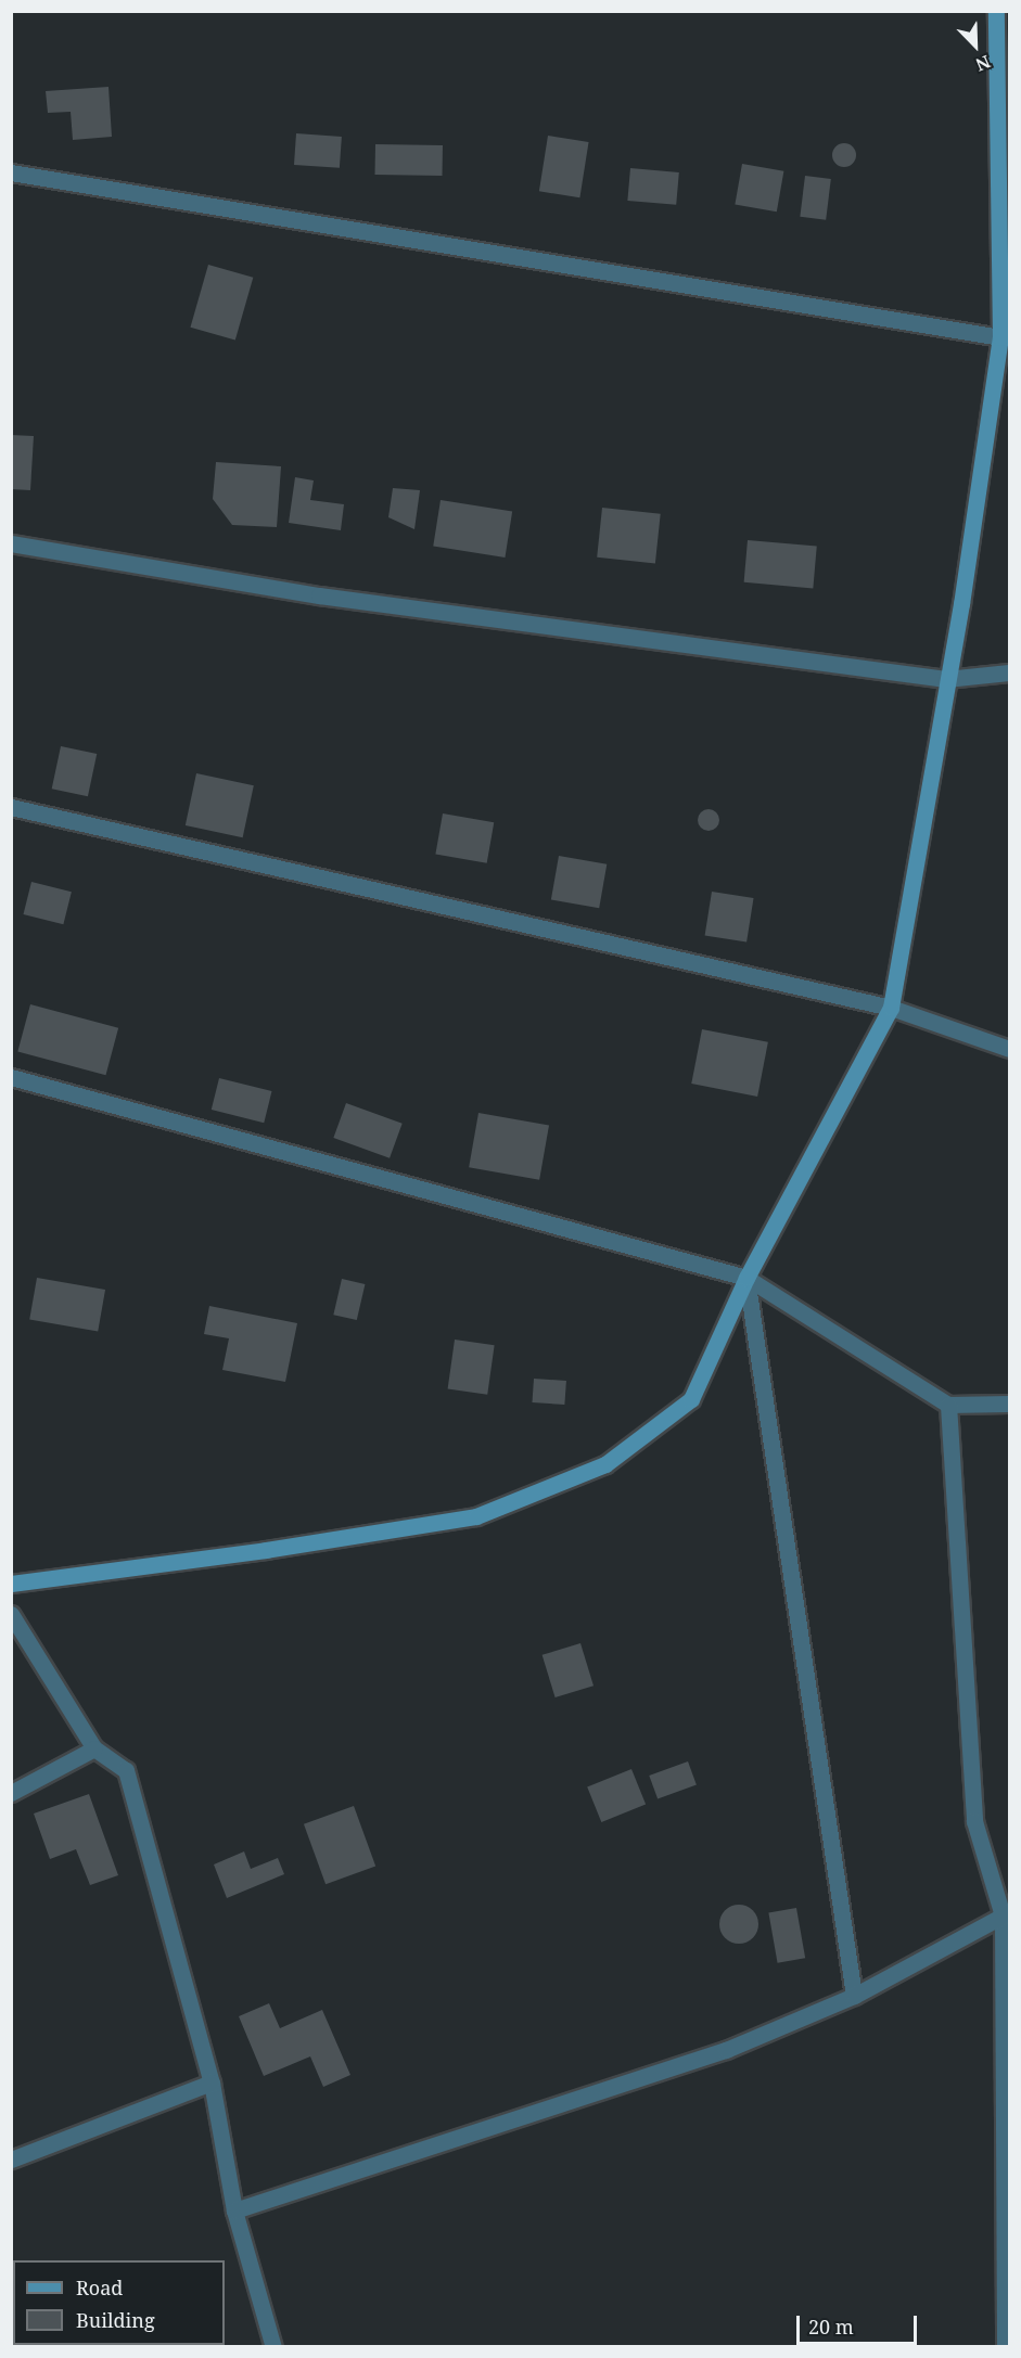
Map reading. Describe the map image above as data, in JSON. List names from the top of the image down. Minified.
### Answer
{"legend":["Road","Building"],"scale_bar":"20 m","north":"bottom right"}
